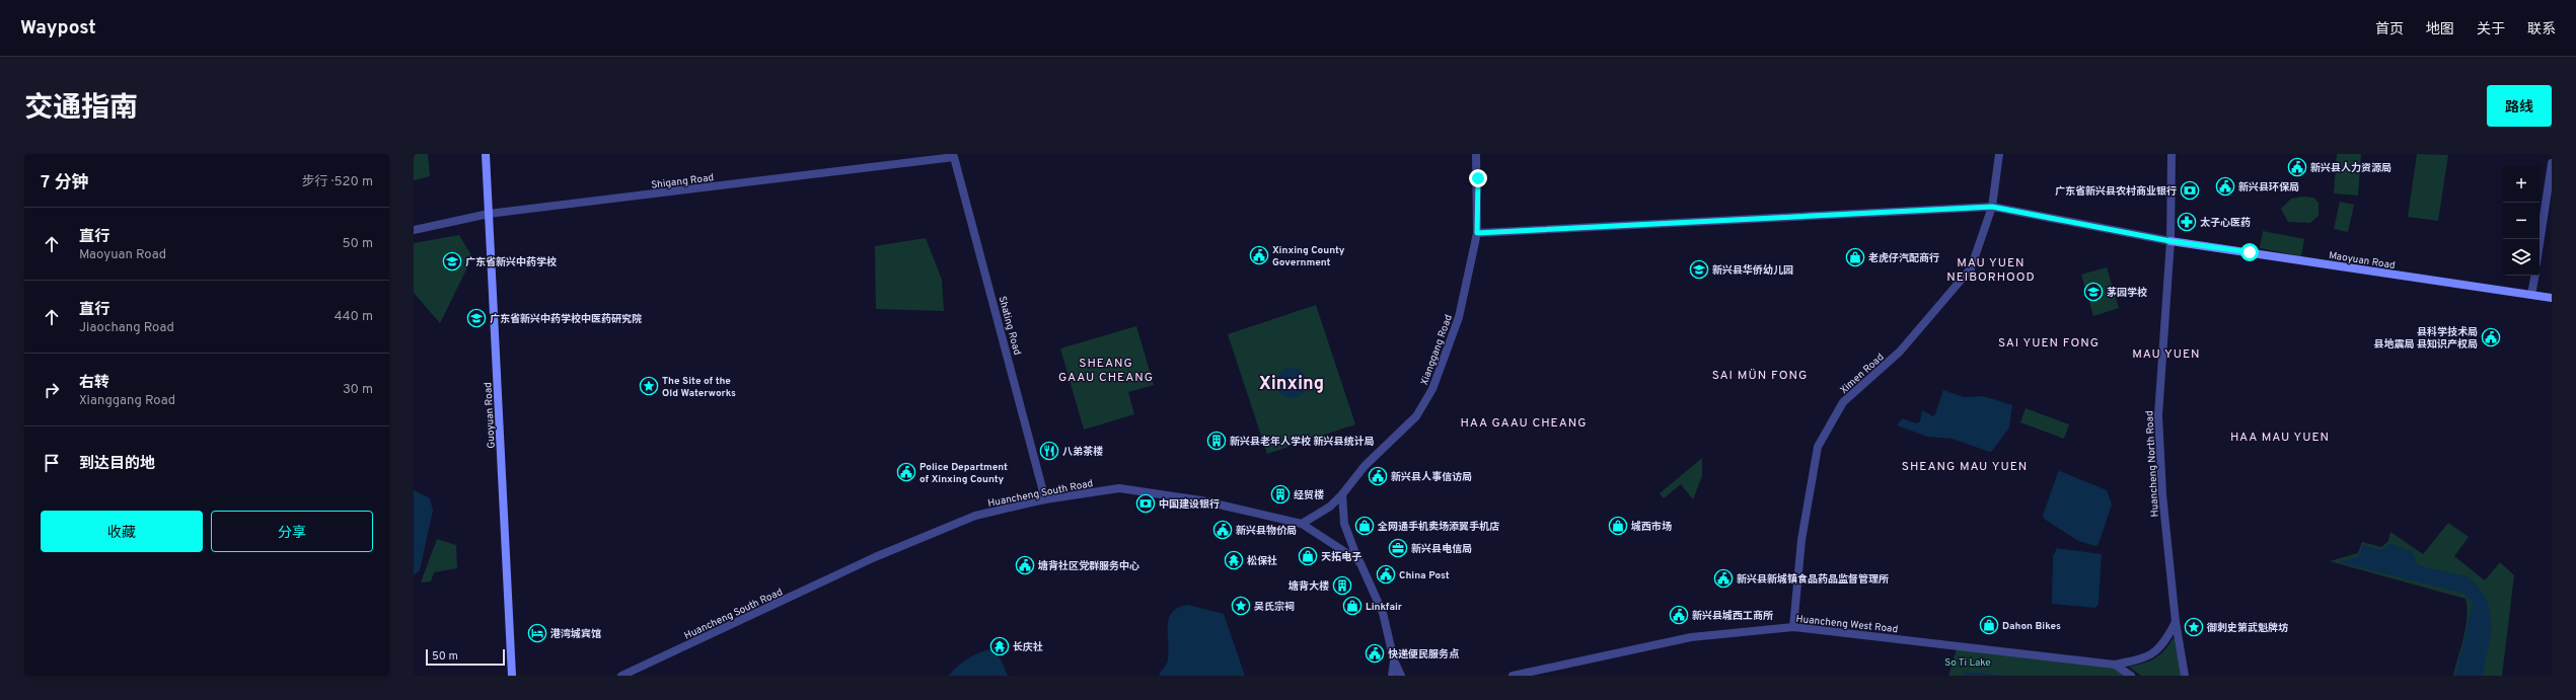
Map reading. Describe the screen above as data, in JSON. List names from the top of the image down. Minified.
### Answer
{"streets":{"street":["Shigang Road","Maoyuan Road","Shating Road","Xianggang Road","Ximen Road","Guoyuan Road","Huancheng North Road","Huancheng South Road","Huancheng West Road"]},"crossings":[["Shigang Road","Shating Road"],["Shigang Road","Guoyuan Road"],["Maoyuan Road","Huancheng North Road"],["Shating Road","Huancheng South Road"],["Xianggang Road","Huancheng South Road"],["Ximen Road","Huancheng West Road"]],"districts":["MAU YUEN NEIBORHOOD","SAI YUEN FONG","MAU YUEN","SHEANG GAAU CHEANG","SAI MÜN FONG","Xinxing","HAA GAAU CHEANG","HAA MAU YUEN","SHEANG MAU YUEN"],"parks":["So Ti Lake"],"places":{"public building":["新兴县人力资源局","新兴县环保局","Xinxing County Government","县科学技术局 县地震局 县知识产权局","Police Department of Xinxing County","新兴县人事信访局","新兴县物价局","塘背社区党群服务中心","China Post","新兴县新城镇食品药品监督管理所","新兴县城西工商所","快递便民服务点"],"bank":["广东省新兴县农村商业银行","中国建设银行"],"pharmacy":["太子心医药"],"shop":["老虎仔汽配商行","全网通手机卖场添翼手机店","城西市场","天拓电子","Linkfair","Dahon Bikes"],"school or university":["广东省新兴中药学校","新兴县华侨幼儿园","茅园学校","广东省新兴中药学校中医药研究院"],"place":["The Site of the Old Waterworks","吴氏宗祠","御刺史第武魁牌坊"],"building":["新兴县老年人学校 新兴县统计局","经贸楼","塘背大楼"],"restaurant":["八弟茶楼"],"office":["新兴县电信局"],"temple":["松保社","长庆社"],"hotel":["港湾城宾馆"]},"scale_bar":"50 m","page":{"header":"Waypost","nav":["首页","地图","关于","联系"],"title":"交通指南","buttons":["路线",["收藏","分享"]],"heading":["7 分钟","步行 · 520 m"],"map_buttons":["+","−"],"list":[["直行","Maoyuan Road","50 m"],["直行","Jiaochang Road","440 m"],["右转","Xianggang Road","30 m"],"到达目的地"],"scale":"50 m"}}
